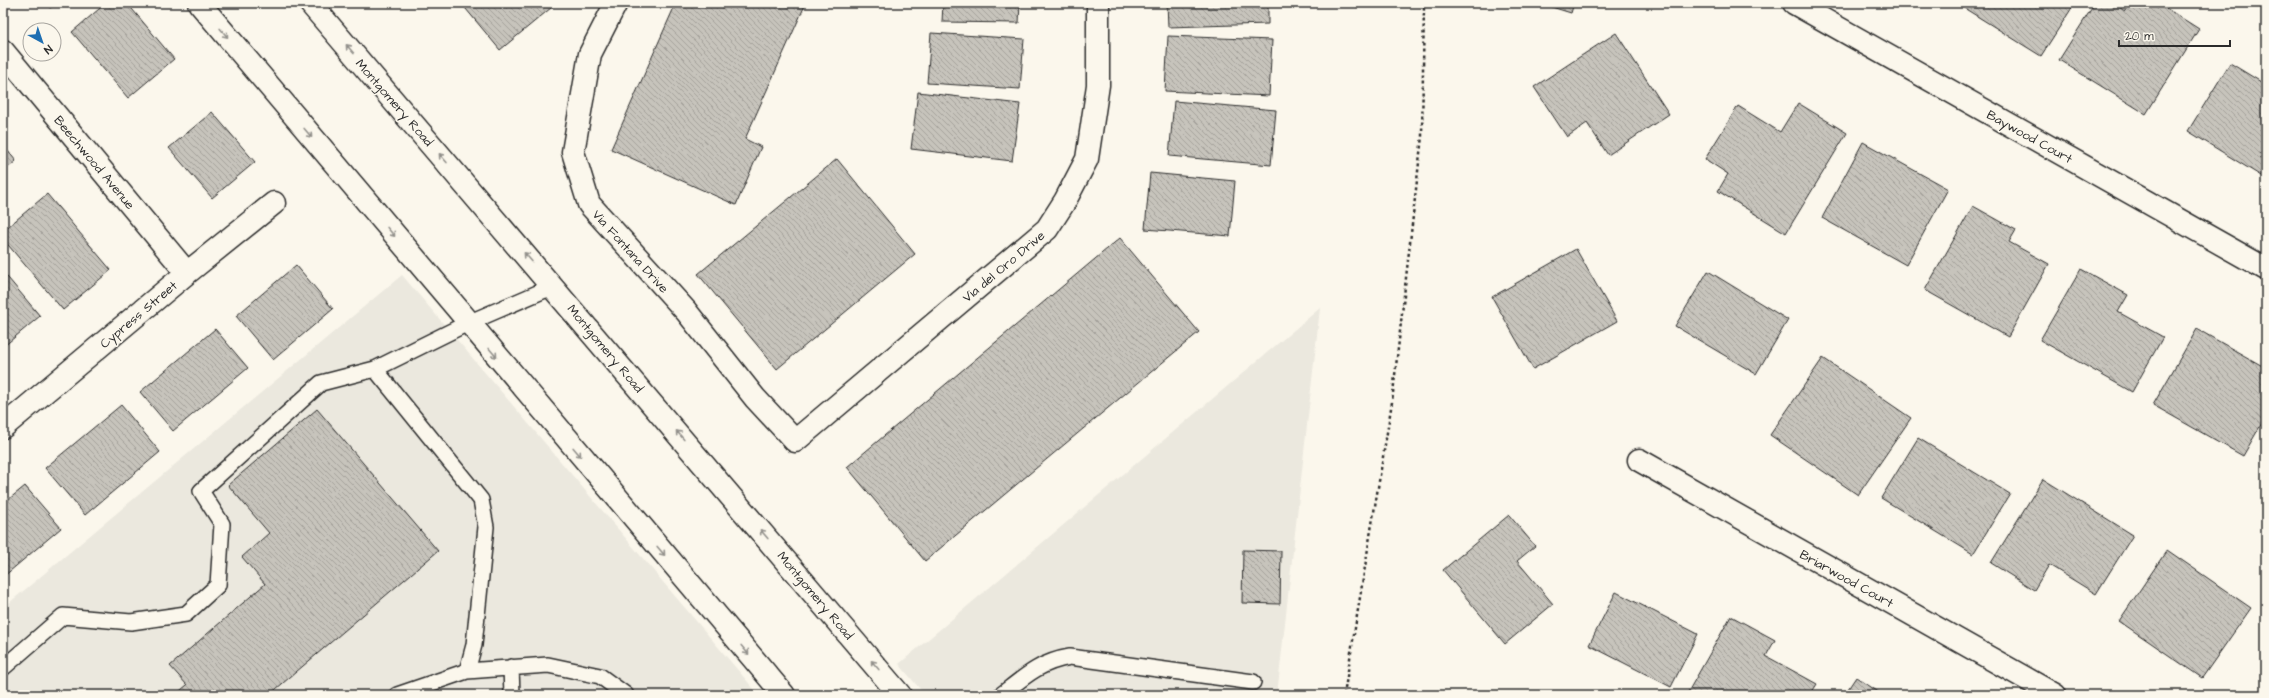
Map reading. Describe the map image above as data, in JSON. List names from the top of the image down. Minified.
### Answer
{"streets":{"street":["Montgomery Road","Baywood Court","Beechwood Avenue","Via Fontana Drive","Via del Oro Drive","Cypress Street","Briarwood Court"]},"crossings":[["Beechwood Avenue","Cypress Street"],["Via Fontana Drive","Via del Oro Drive"]],"scale_bar":"20 m","north":"bottom right"}
